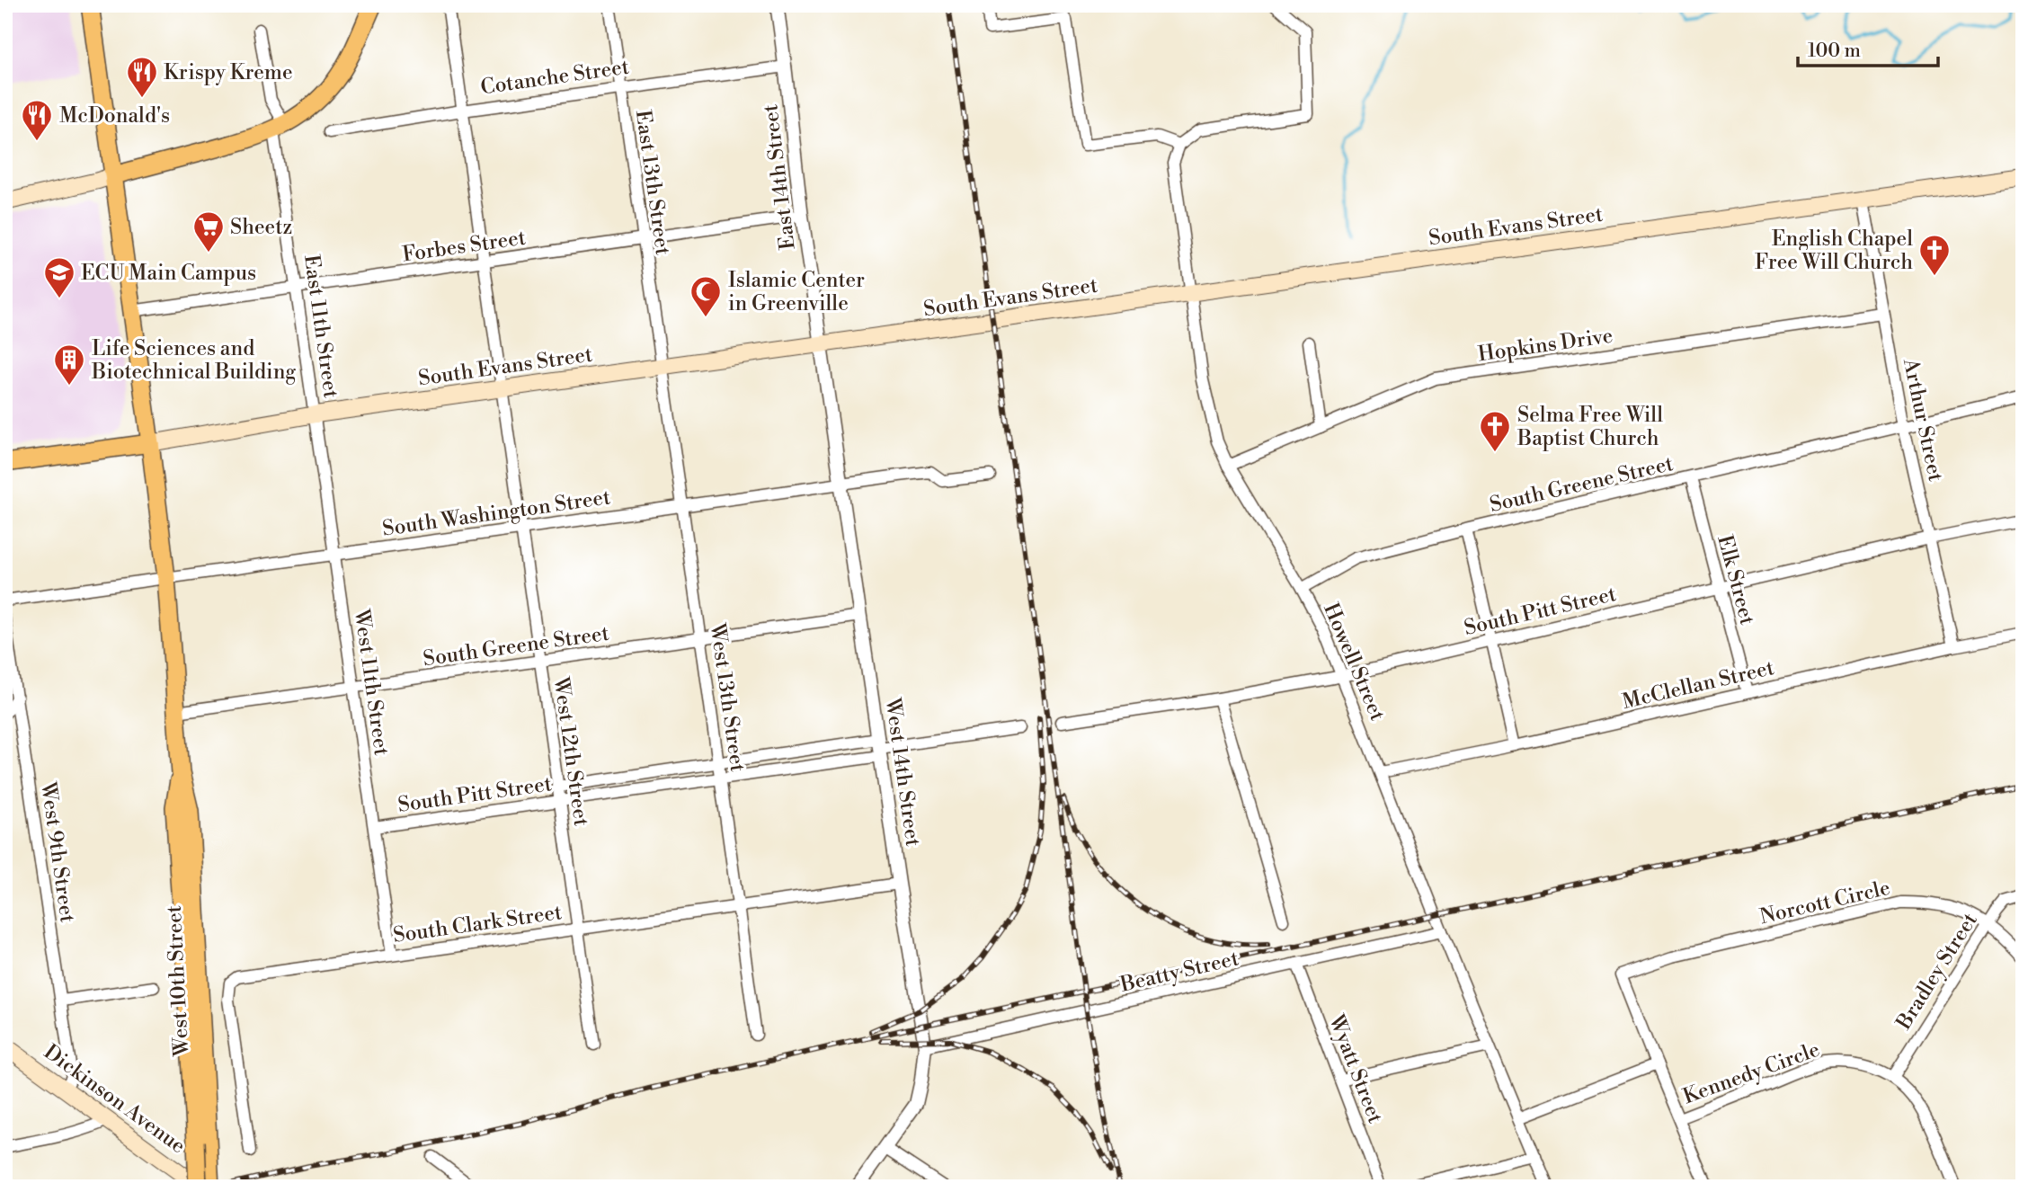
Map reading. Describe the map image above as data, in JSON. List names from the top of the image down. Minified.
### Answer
{"streets":{"main road":["South Evans Street","West 10th Street","Dickinson Avenue"],"street":["Cotanche Street","East 14th Street","East 13th Street","Forbes Street","East 11th Street","Hopkins Drive","Arthur Street","South Greene Street","South Washington Street","Elk Street","South Pitt Street","Howell Street","West 11th Street","McClellan Street","West 13th Street","West 12th Street","West 14th Street","West 9th Street","Norcott Circle","South Clark Street","Beatty Street","Bradley Street","Wyatt Street","Kennedy Circle"]},"crossings":[["Cotanche Street","East 14th Street"],["Cotanche Street","East 13th Street"],["Cotanche Street","West 12th Street"],["East 14th Street","South Evans Street"],["East 14th Street","Forbes Street"],["East 14th Street","West 14th Street"],["East 13th Street","South Evans Street"],["East 13th Street","Forbes Street"],["East 13th Street","West 13th Street"],["South Evans Street","East 11th Street"],["South Evans Street","Arthur Street"],["South Evans Street","Howell Street"],["South Evans Street","West 11th Street"],["South Evans Street","West 13th Street"],["South Evans Street","West 12th Street"],["South Evans Street","West 14th Street"],["South Evans Street","West 10th Street"],["Forbes Street","East 11th Street"],["Forbes Street","West 12th Street"],["Forbes Street","West 10th Street"],["East 11th Street","West 11th Street"],["Hopkins Drive","Arthur Street"],["Hopkins Drive","Howell Street"],["Arthur Street","South Greene Street"],["Arthur Street","South Pitt Street"],["Arthur Street","McClellan Street"],["South Greene Street","Elk Street"],["South Greene Street","Howell Street"],["South Greene Street","West 11th Street"],["South Greene Street","West 13th Street"],["South Greene Street","West 12th Street"],["South Greene Street","West 14th Street"],["South Greene Street","West 10th Street"],["South Washington Street","West 11th Street"],["South Washington Street","West 13th Street"],["South Washington Street","West 12th Street"],["South Washington Street","West 14th Street"],["South Washington Street","West 10th Street"],["Elk Street","South Pitt Street"],["Elk Street","McClellan Street"],["South Pitt Street","Howell Street"],["South Pitt Street","West 11th Street"],["South Pitt Street","West 13th Street"],["South Pitt Street","West 12th Street"],["South Pitt Street","West 14th Street"],["Howell Street","McClellan Street"],["Howell Street","Beatty Street"],["West 11th Street","South Clark Street"],["West 13th Street","South Clark Street"],["West 12th Street","South Clark Street"],["West 14th Street","South Clark Street"],["West 14th Street","Beatty Street"],["West 9th Street","Dickinson Avenue"],["Norcott Circle","Bradley Street"],["Beatty Street","Wyatt Street"],["Bradley Street","Kennedy Circle"],["West 10th Street","Dickinson Avenue"]],"places":{"restaurant":["Krispy Kreme","McDonald's"],"supermarket":["Sheetz"],"church":["English Chapel Free Will Church","Selma Free Will Baptist Church"],"school or university":["ECU Main Campus"],"mosque":["Islamic Center in Greenville"],"building":["Life Sciences and Biotechnical Building"]},"scale_bar":"100 m"}
